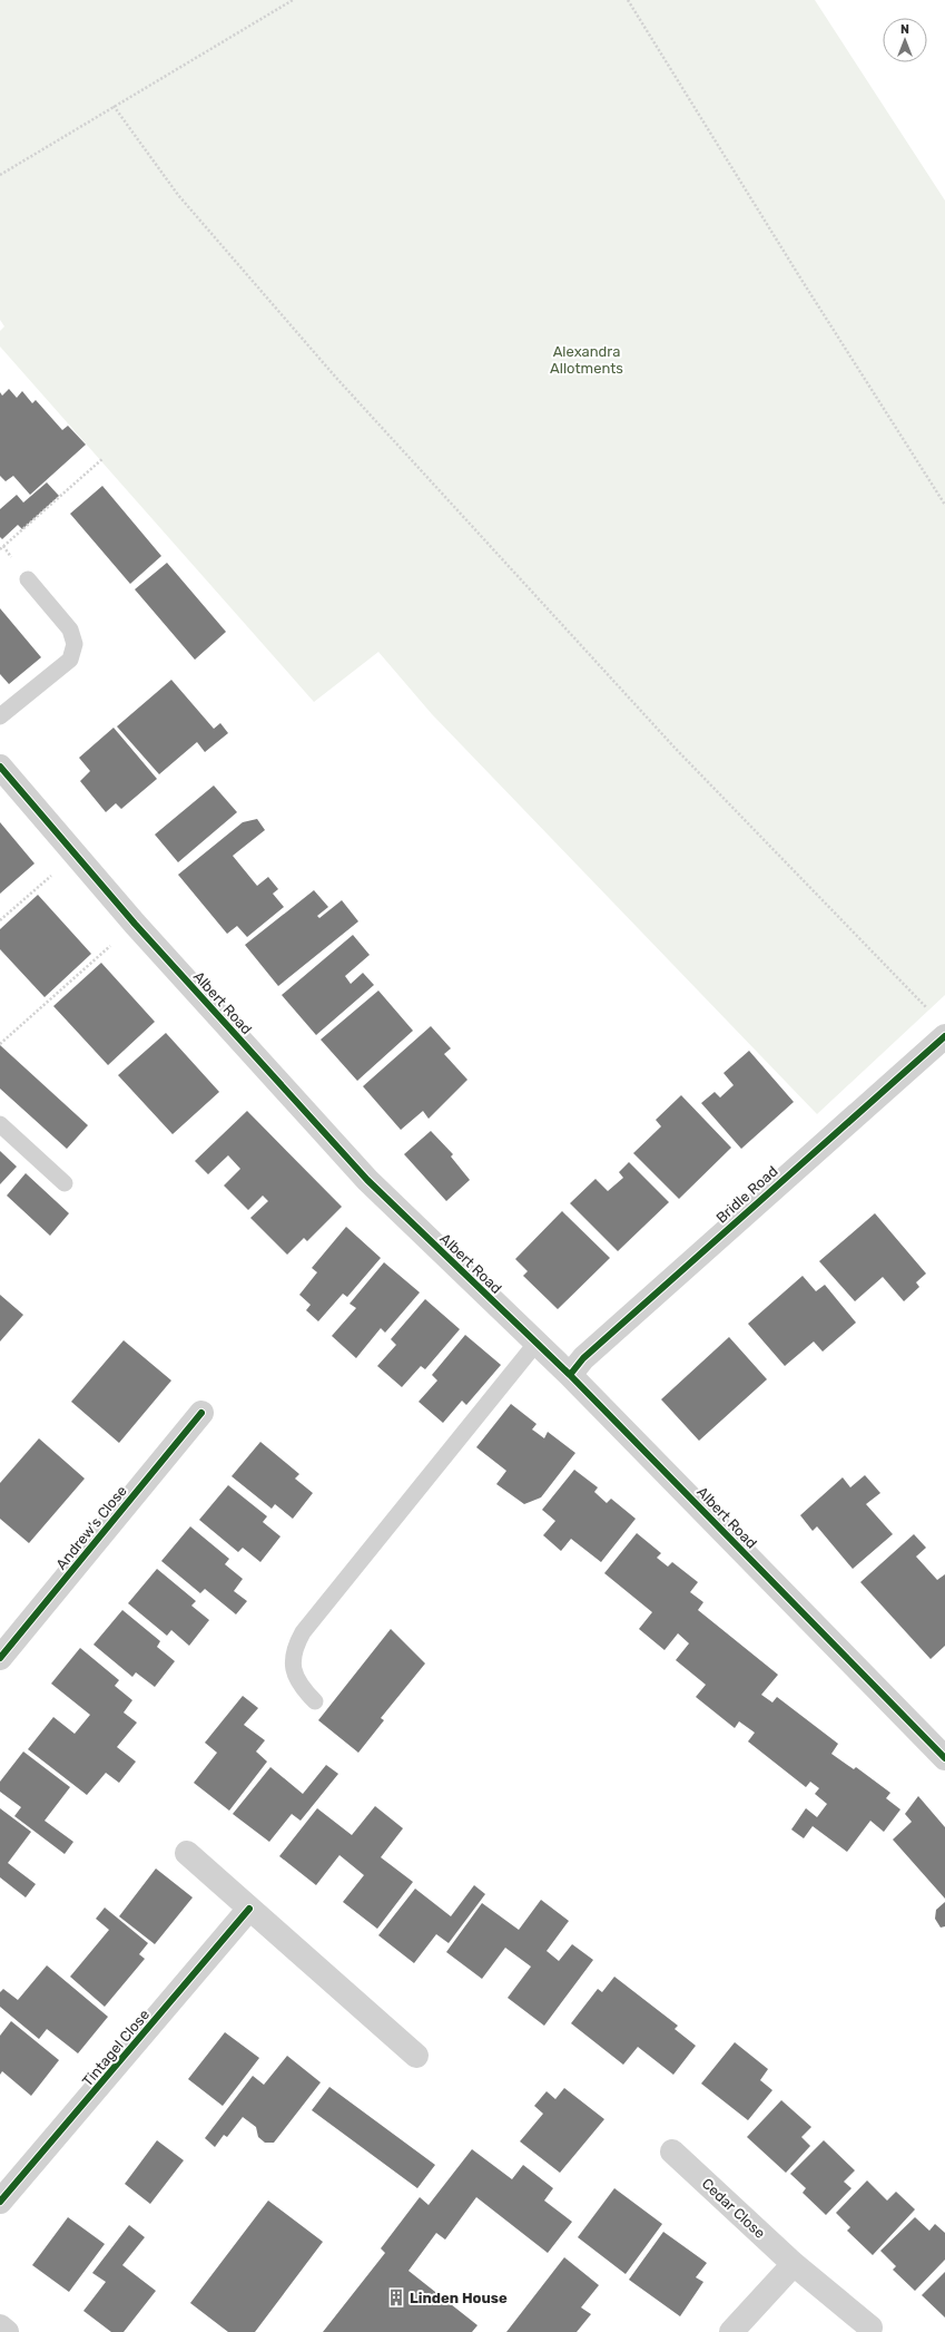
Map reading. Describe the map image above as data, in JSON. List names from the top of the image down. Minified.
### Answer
{"streets":{"street":["Albert Road","Bridle Road","Andrew's Close","Tintagel Close","Cedar Close"]},"crossings":[["Albert Road","Bridle Road"]],"parks":["Alexandra Allotments"],"places":{"building":["Linden House"]},"north":"top"}
